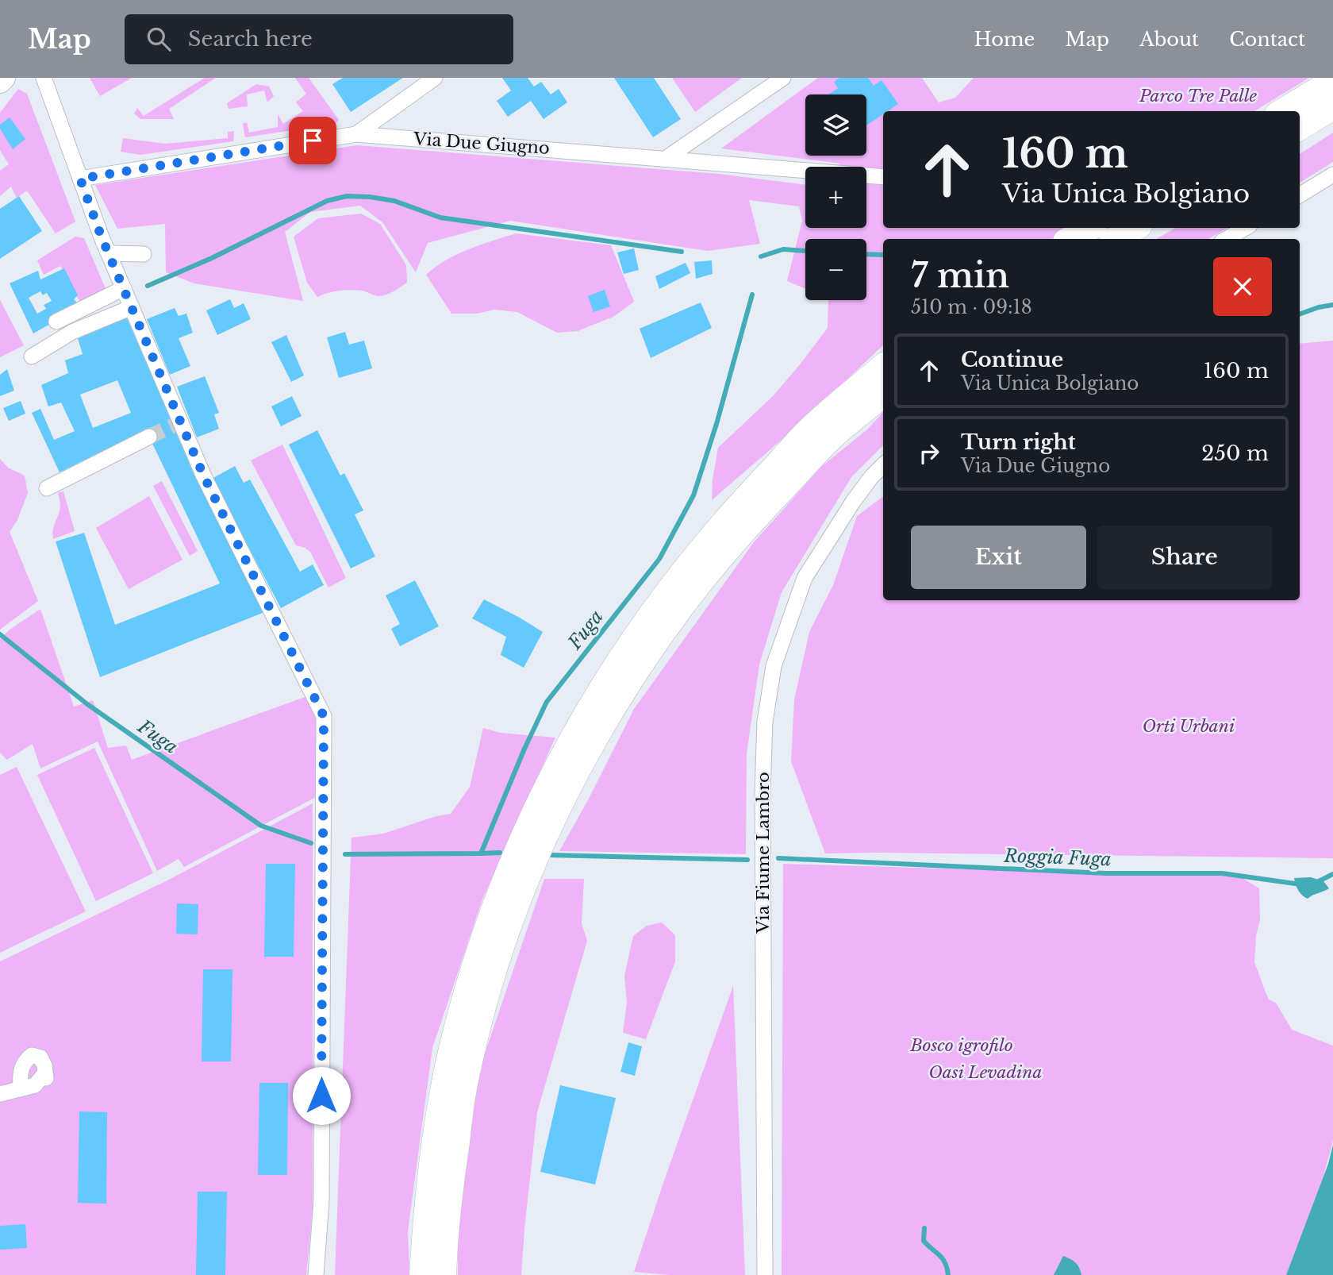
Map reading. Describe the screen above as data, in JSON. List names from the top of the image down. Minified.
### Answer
{"streets":{"street":["Via Due Giugno","Via Fiume Lambro"]},"water":["Fuga","Roggia Fuga"],"parks":["Parco Tre Palle","Orti Urbani","Bosco igrofilo","Oasi Levadina"],"page":{"header":"Map","search":"Search here","nav":["Home","Map","About","Contact"],"map_buttons":["+","−"],"turn":["160 m","Via Unica Bolgiano"],"heading":["7 min","510 m · 09:18"],"list":[{"name":"Continue","note":"Via Unica Bolgiano","value":"160 m"},{"name":"Turn right","note":"Via Due Giugno","value":"250 m"}],"buttons":["Exit","Share"]}}
